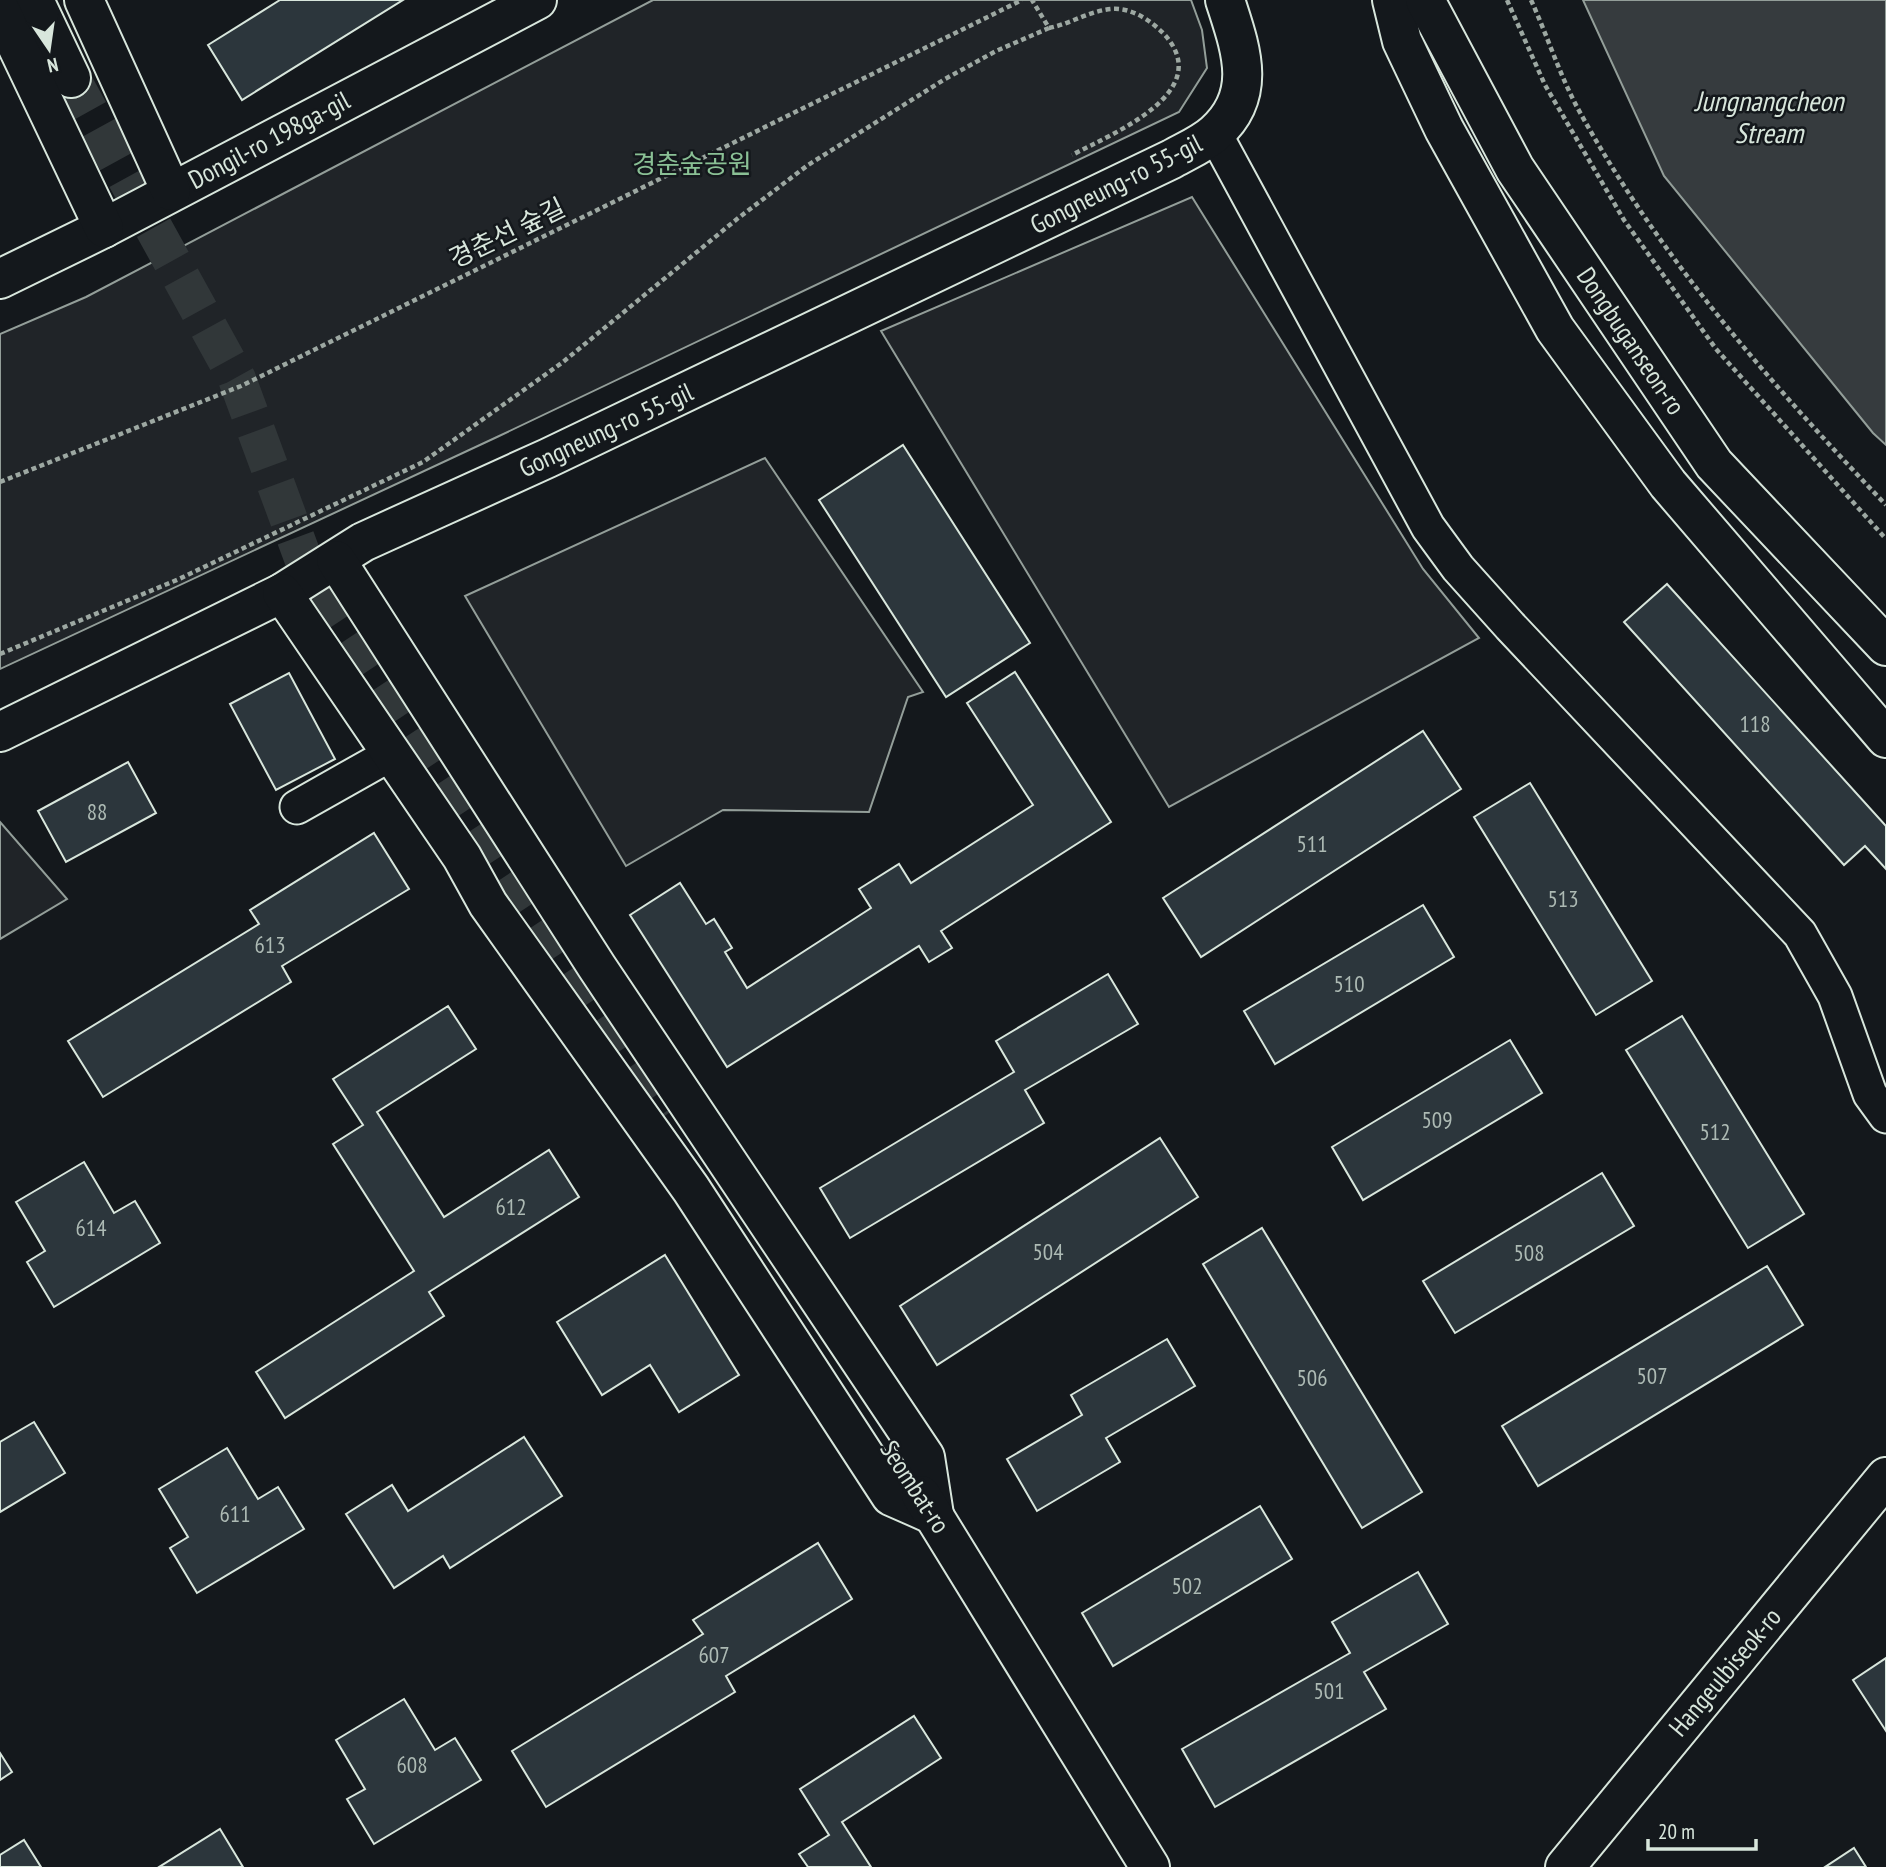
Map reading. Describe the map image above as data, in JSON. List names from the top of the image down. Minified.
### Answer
{"streets":{"main road":["Dongil-ro 198ga-gil","Gongneung-ro 55-gil","Dongbuganseon-ro","Seombat-ro","Hangeulbiseok-ro"],"path":["경춘선 숲길"]},"water":["Jungnangcheon Stream"],"parks":["경춘숲공원"],"house_numbers":["118","88","511","513","613","510","509","512","612","614","504","508","507","506","611","502","607","501","608"],"scale_bar":"20 m","north":"bottom"}
